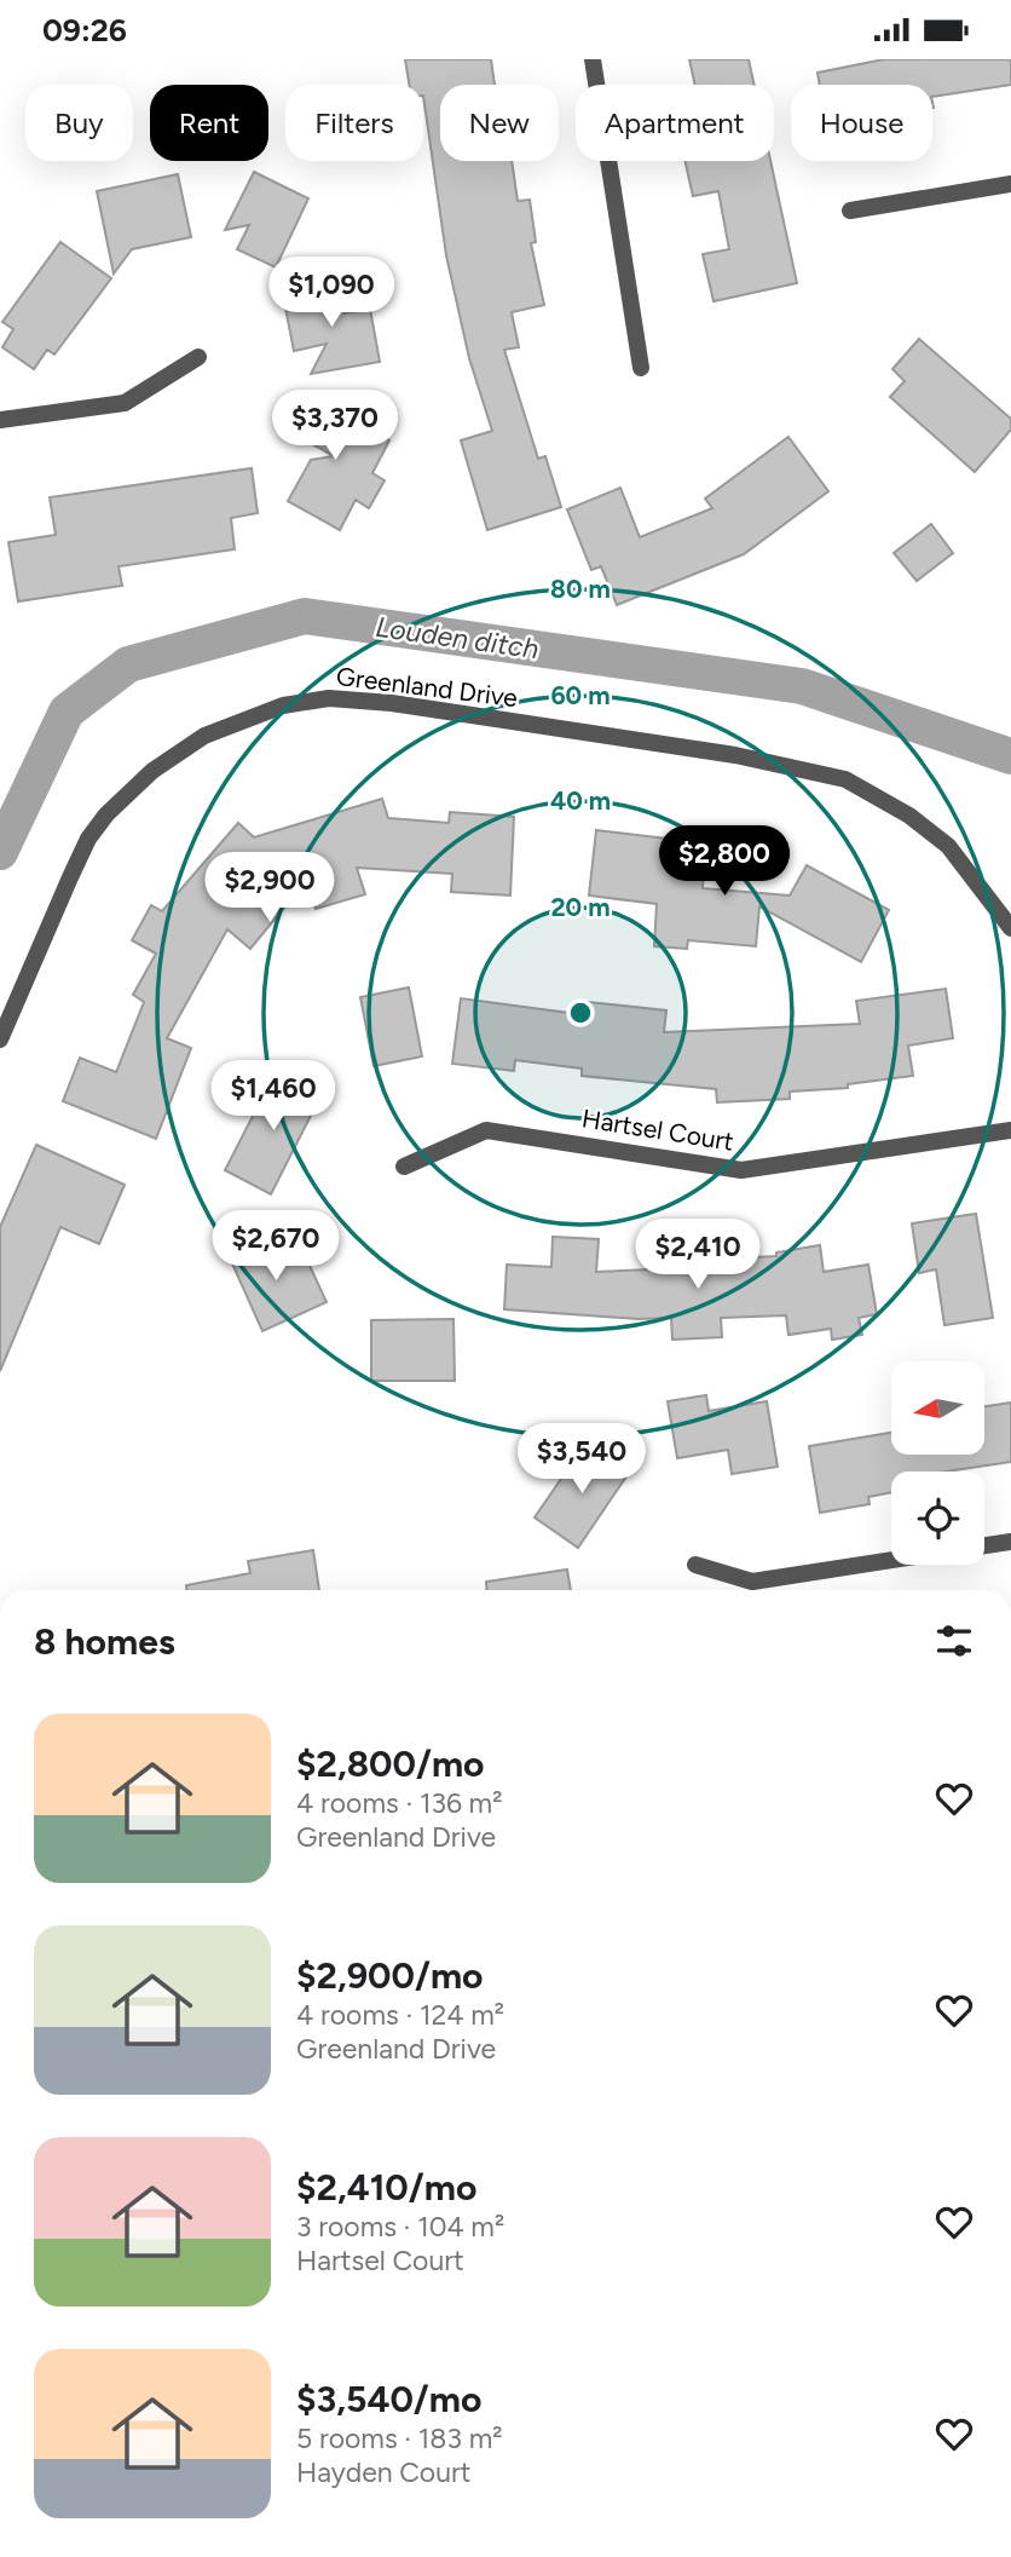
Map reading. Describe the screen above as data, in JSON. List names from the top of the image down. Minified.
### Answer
{"streets":{"street":["Greenland Drive","Hartsel Court"]},"water":["Louden ditch"],"north":"left","page":{"status":"09:26","chip":["Buy","Rent","Filters","New","Apartment","House"],"price":["$1,090","$3,370","$2,800","$2,900","$1,460","$2,670","$2,410","$3,540"],"heading":"8 homes","list":[{"name":"$2,800/mo","note":"4 rooms · 136 m² · Greenland Drive"},{"name":"$2,900/mo","note":"4 rooms · 124 m² · Greenland Drive"},{"name":"$2,410/mo","note":"3 rooms · 104 m² · Hartsel Court"},{"name":"$3,540/mo","note":"5 rooms · 183 m² · Hayden Court"}]},"rings":["80 m","60 m","40 m","20 m"]}
